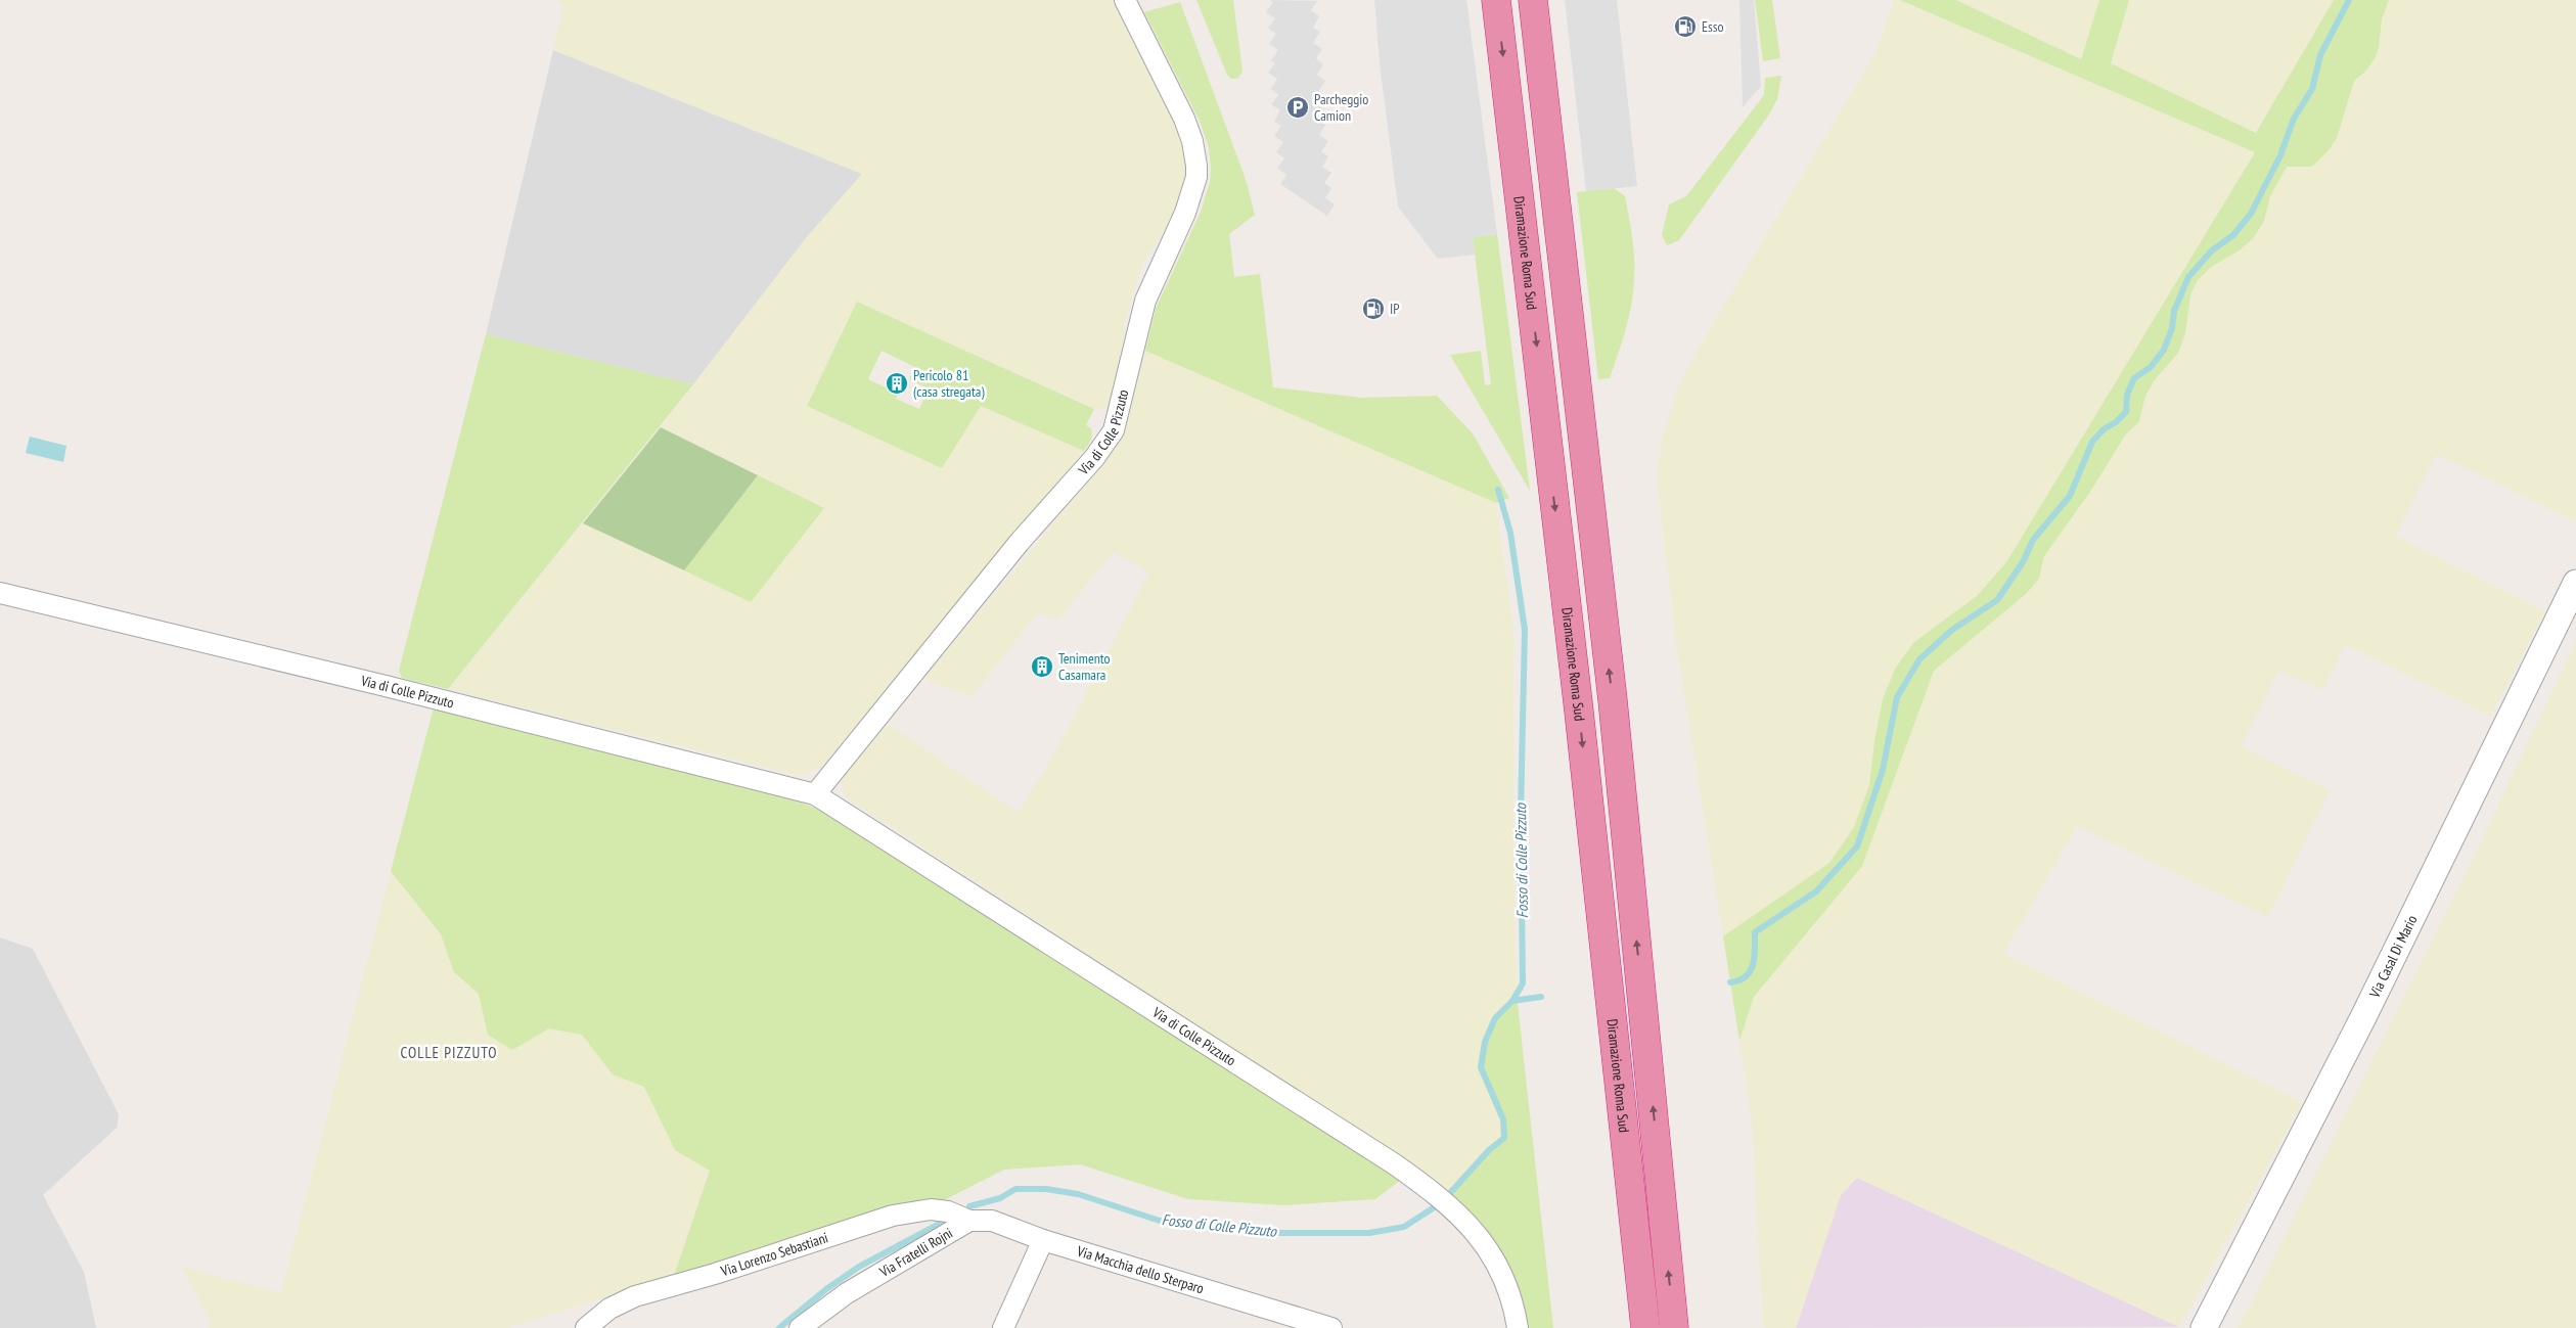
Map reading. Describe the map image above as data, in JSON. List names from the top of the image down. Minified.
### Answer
{"streets":{"highway":["Diramazione Roma Sud"],"street":["Via di Colle Pizzuto","Via Casal Di Mario","Via Fratelli Rojni","Via Lorenzo Sebastiani","Via Macchia dello Sterparo"]},"crossings":[["Via Fratelli Rojni","Via Lorenzo Sebastiani"]],"districts":["COLLE PIZZUTO"],"water":["Fosso di Colle Pizzuto"],"places":{"fuel station":["Esso","IP"],"parking":["Parcheggio Camion"],"building":["Pericolo 81 (casa stregata)","Tenimento Casamara"]}}
